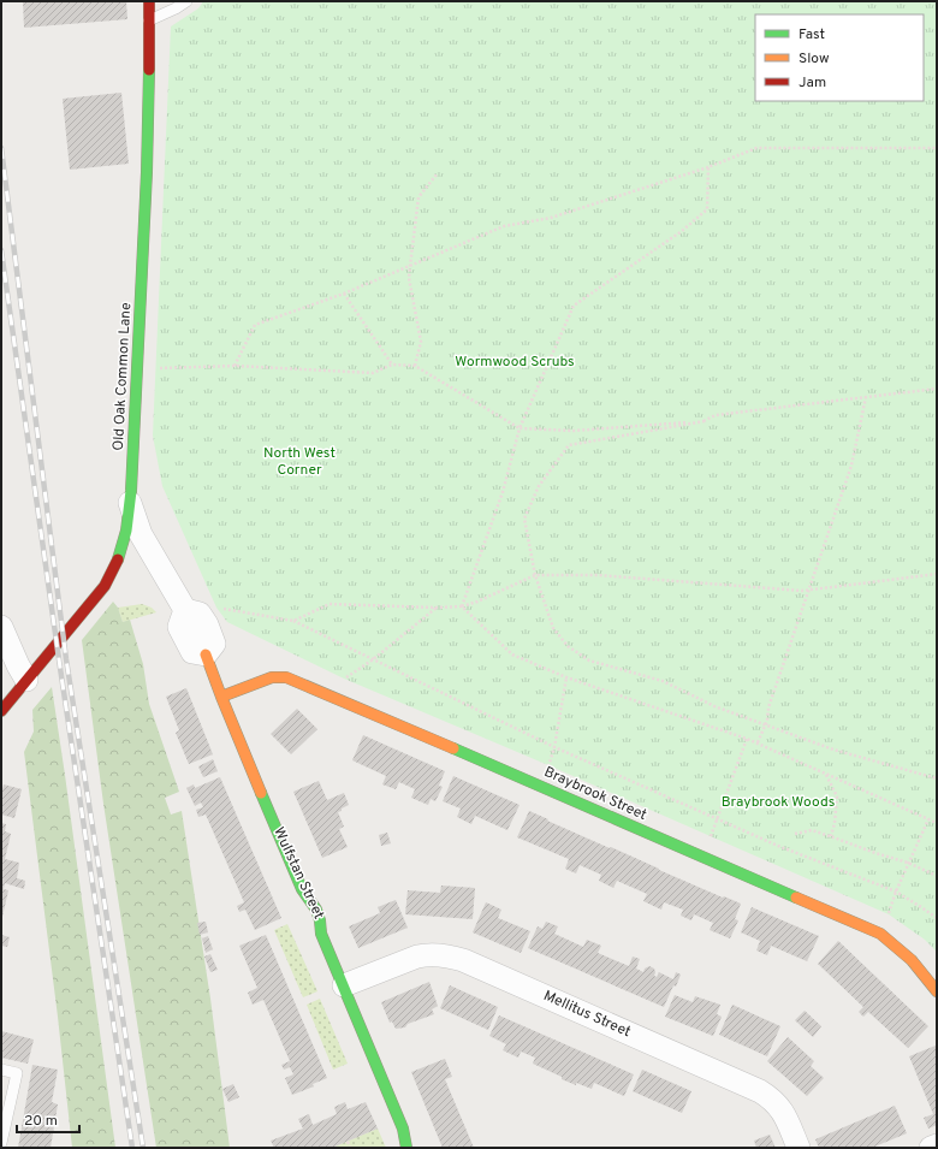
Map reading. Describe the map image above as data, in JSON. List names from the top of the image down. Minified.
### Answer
{"streets":{"street":["Old Oak Common Lane","Braybrook Street","Wulfstan Street","Mellitus Street"]},"crossings":[["Old Oak Common Lane","Wulfstan Street"],["Braybrook Street","Wulfstan Street"],["Wulfstan Street","Mellitus Street"]],"parks":["Wormwood Scrubs","North West Corner","Braybrook Woods"],"legend":["Fast","Slow","Jam"],"scale_bar":"20 m"}
